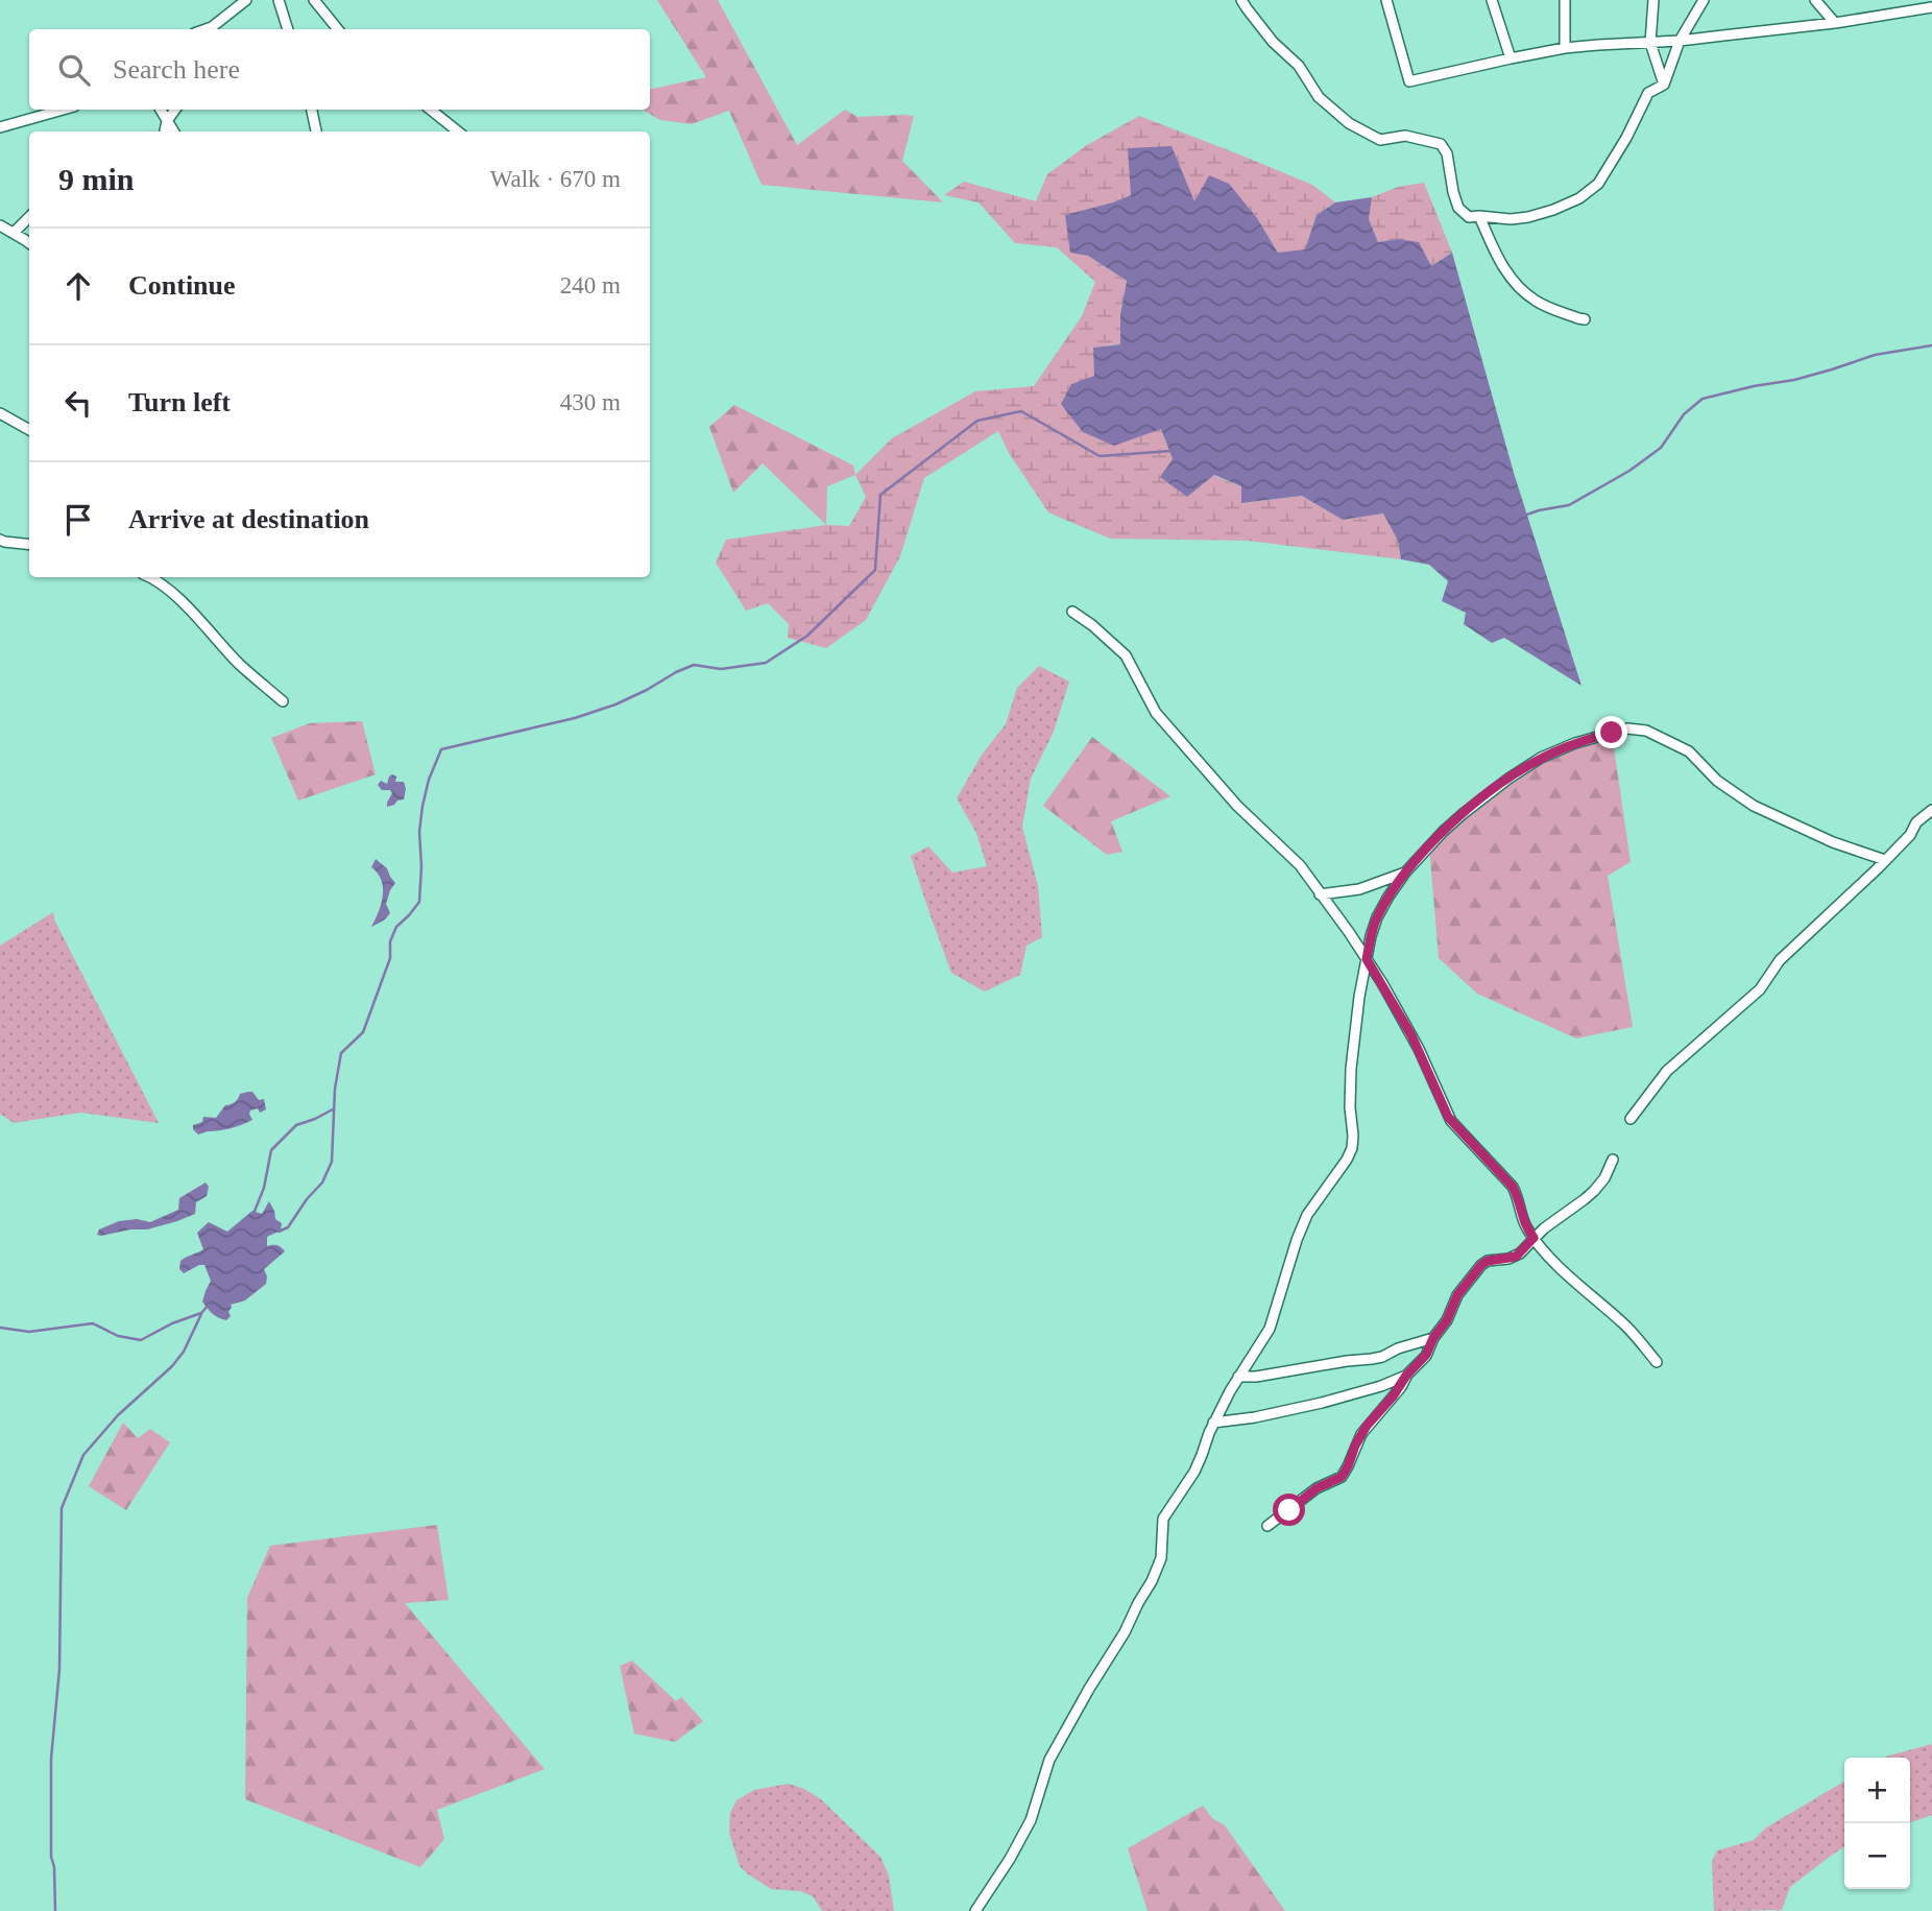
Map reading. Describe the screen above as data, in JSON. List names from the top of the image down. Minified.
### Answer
{"page":{"search":"Search here","heading":["9 min","Walk · 670 m"],"list":[["Continue","240 m"],["Turn left","430 m"],"Arrive at destination"],"map_buttons":["+","−"]}}
